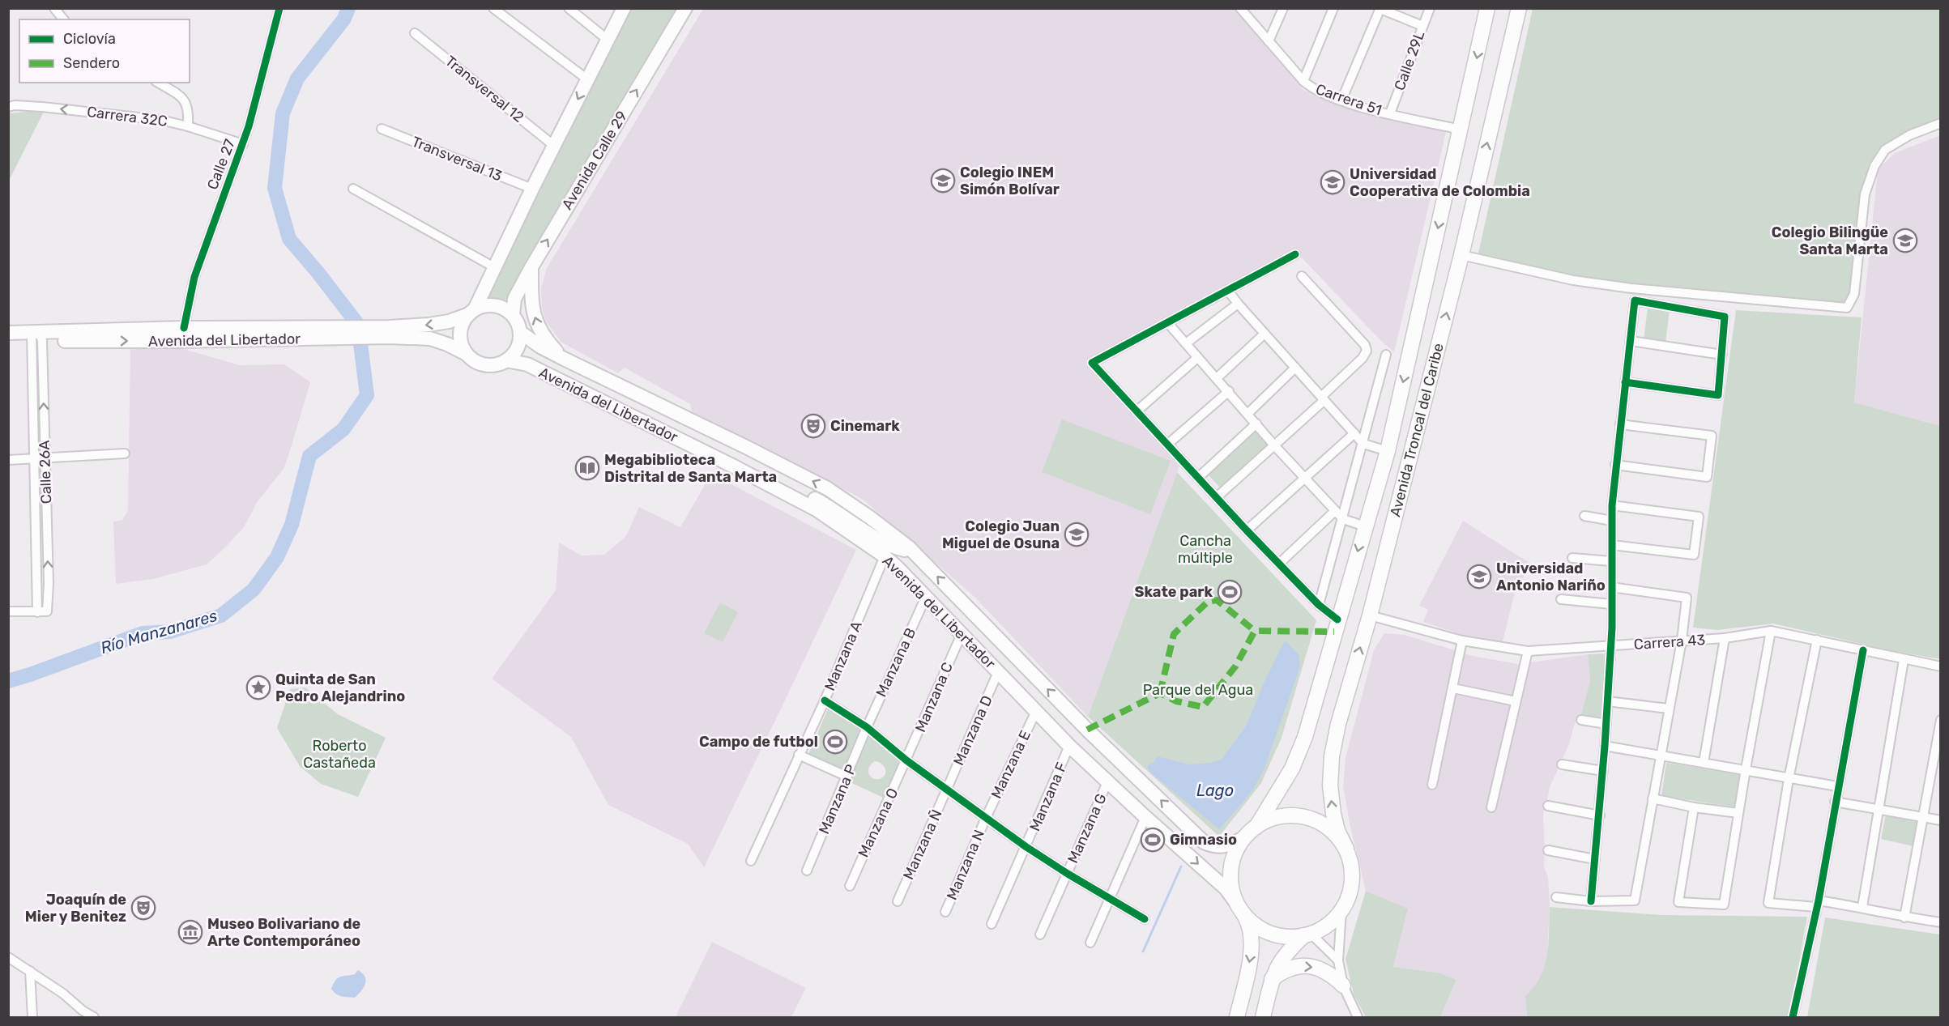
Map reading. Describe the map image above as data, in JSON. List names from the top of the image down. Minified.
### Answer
{"streets":{"highway":["Avenida Troncal del Caribe"],"main road":["Avenida Calle 29","Avenida del Libertador"],"street":["Calle 29L","Transversal 12","Carrera 51","Carrera 32C","Transversal 13","Calle 27","Calle 26A","Carrera 43","Manzana A","Manzana B","Manzana C","Manzana D","Manzana E","Manzana F","Manzana P","Manzana O","Manzana G","Manzana Ñ","Manzana N"]},"crossings":[["Calle 29L","Carrera 51"],["Carrera 51","Avenida Troncal del Caribe"],["Carrera 32C","Calle 27"],["Avenida Calle 29","Avenida del Libertador"],["Calle 27","Avenida del Libertador"],["Avenida del Libertador","Avenida Troncal del Caribe"],["Avenida del Libertador","Calle 26A"],["Avenida del Libertador","Manzana A"],["Avenida del Libertador","Manzana B"],["Avenida del Libertador","Manzana C"],["Avenida del Libertador","Manzana D"],["Avenida del Libertador","Manzana E"],["Avenida del Libertador","Manzana F"],["Avenida del Libertador","Manzana G"],["Avenida Troncal del Caribe","Carrera 43"],["Manzana B","Manzana P"],["Manzana C","Manzana O"],["Manzana D","Manzana Ñ"],["Manzana E","Manzana N"]],"one_way":["Carrera 32C"],"water":["Río Manzanares","Lago"],"parks":["Cancha múltiple","Parque del Agua","Roberto Castañeda"],"places":{"school or university":["Colegio INEM Simón Bolívar","Universidad Cooperativa de Colombia","Colegio Bilingüe Santa Marta","Colegio Juan Miguel de Osuna","Universidad Antonio Nariño"],"theatre":["Cinemark","Joaquín de Mier y Benitez"],"library":["Megabiblioteca Distrital de Santa Marta"],"sports":["Skate park","Campo de futbol","Gimnasio"],"place":["Quinta de San Pedro Alejandrino"],"museum":["Museo Bolivariano de Arte Contemporáneo"]},"legend":["Ciclovía","Sendero"]}
